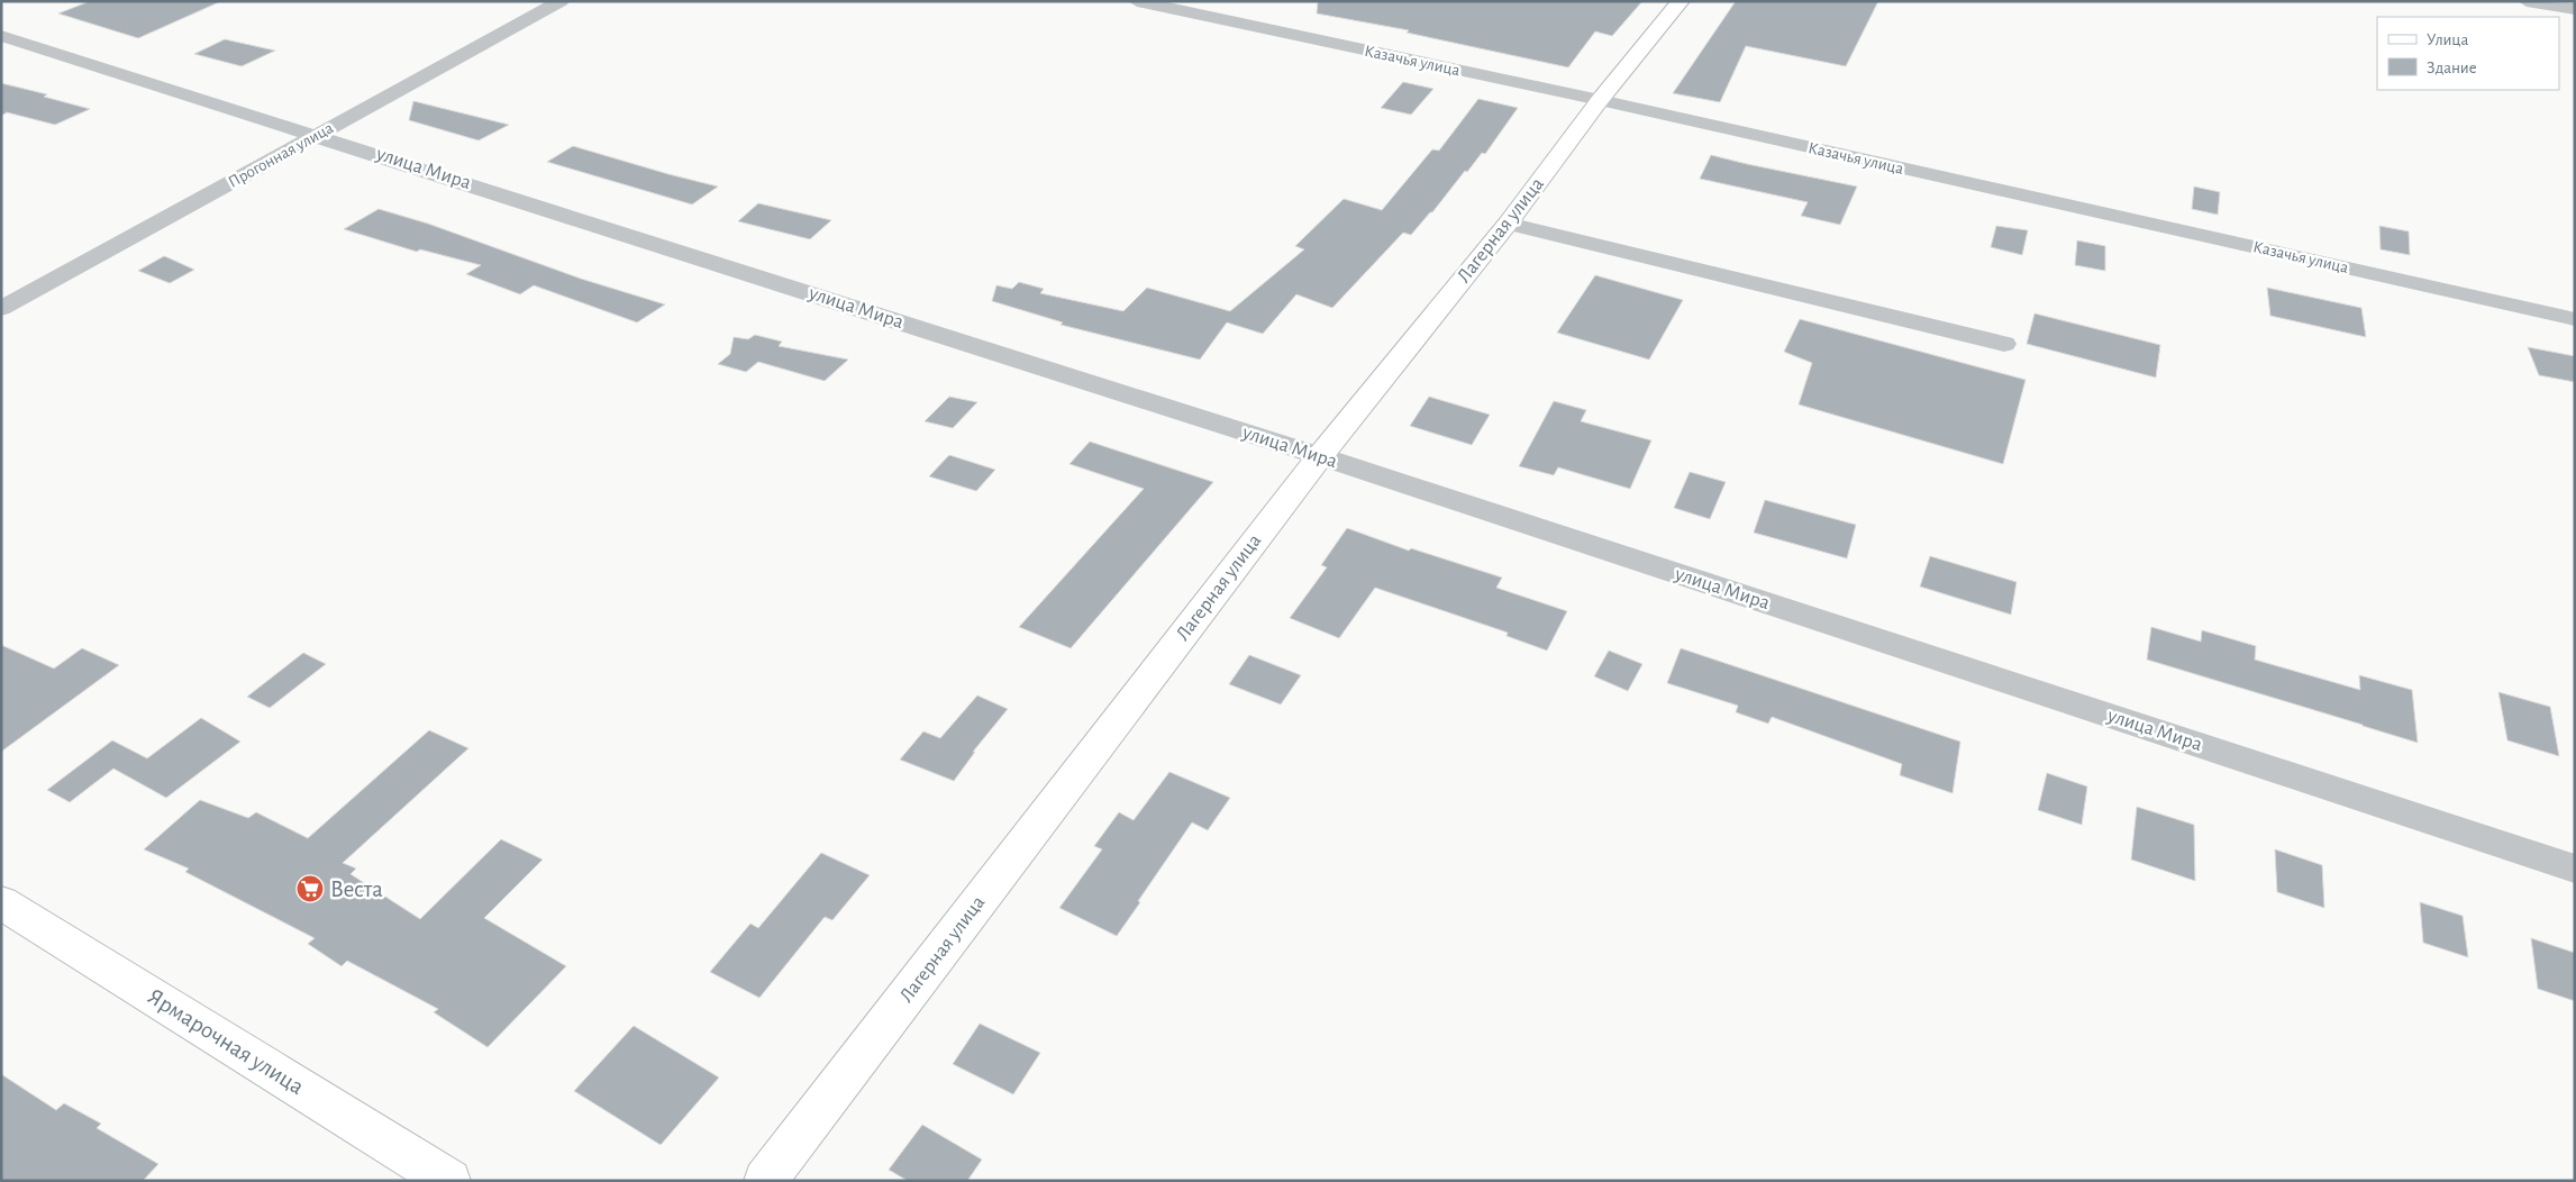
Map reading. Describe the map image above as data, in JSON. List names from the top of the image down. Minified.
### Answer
{"streets":{"main road":["Лагерная улица","Ярмарочная улица"],"street":["Казачья улица","Прогонная улица","улица Мира"]},"crossings":[["Казачья улица","Лагерная улица"],["Прогонная улица","улица Мира"],["улица Мира","Лагерная улица"]],"places":{"supermarket":["Веста"]},"legend":["Улица","Здание"]}
